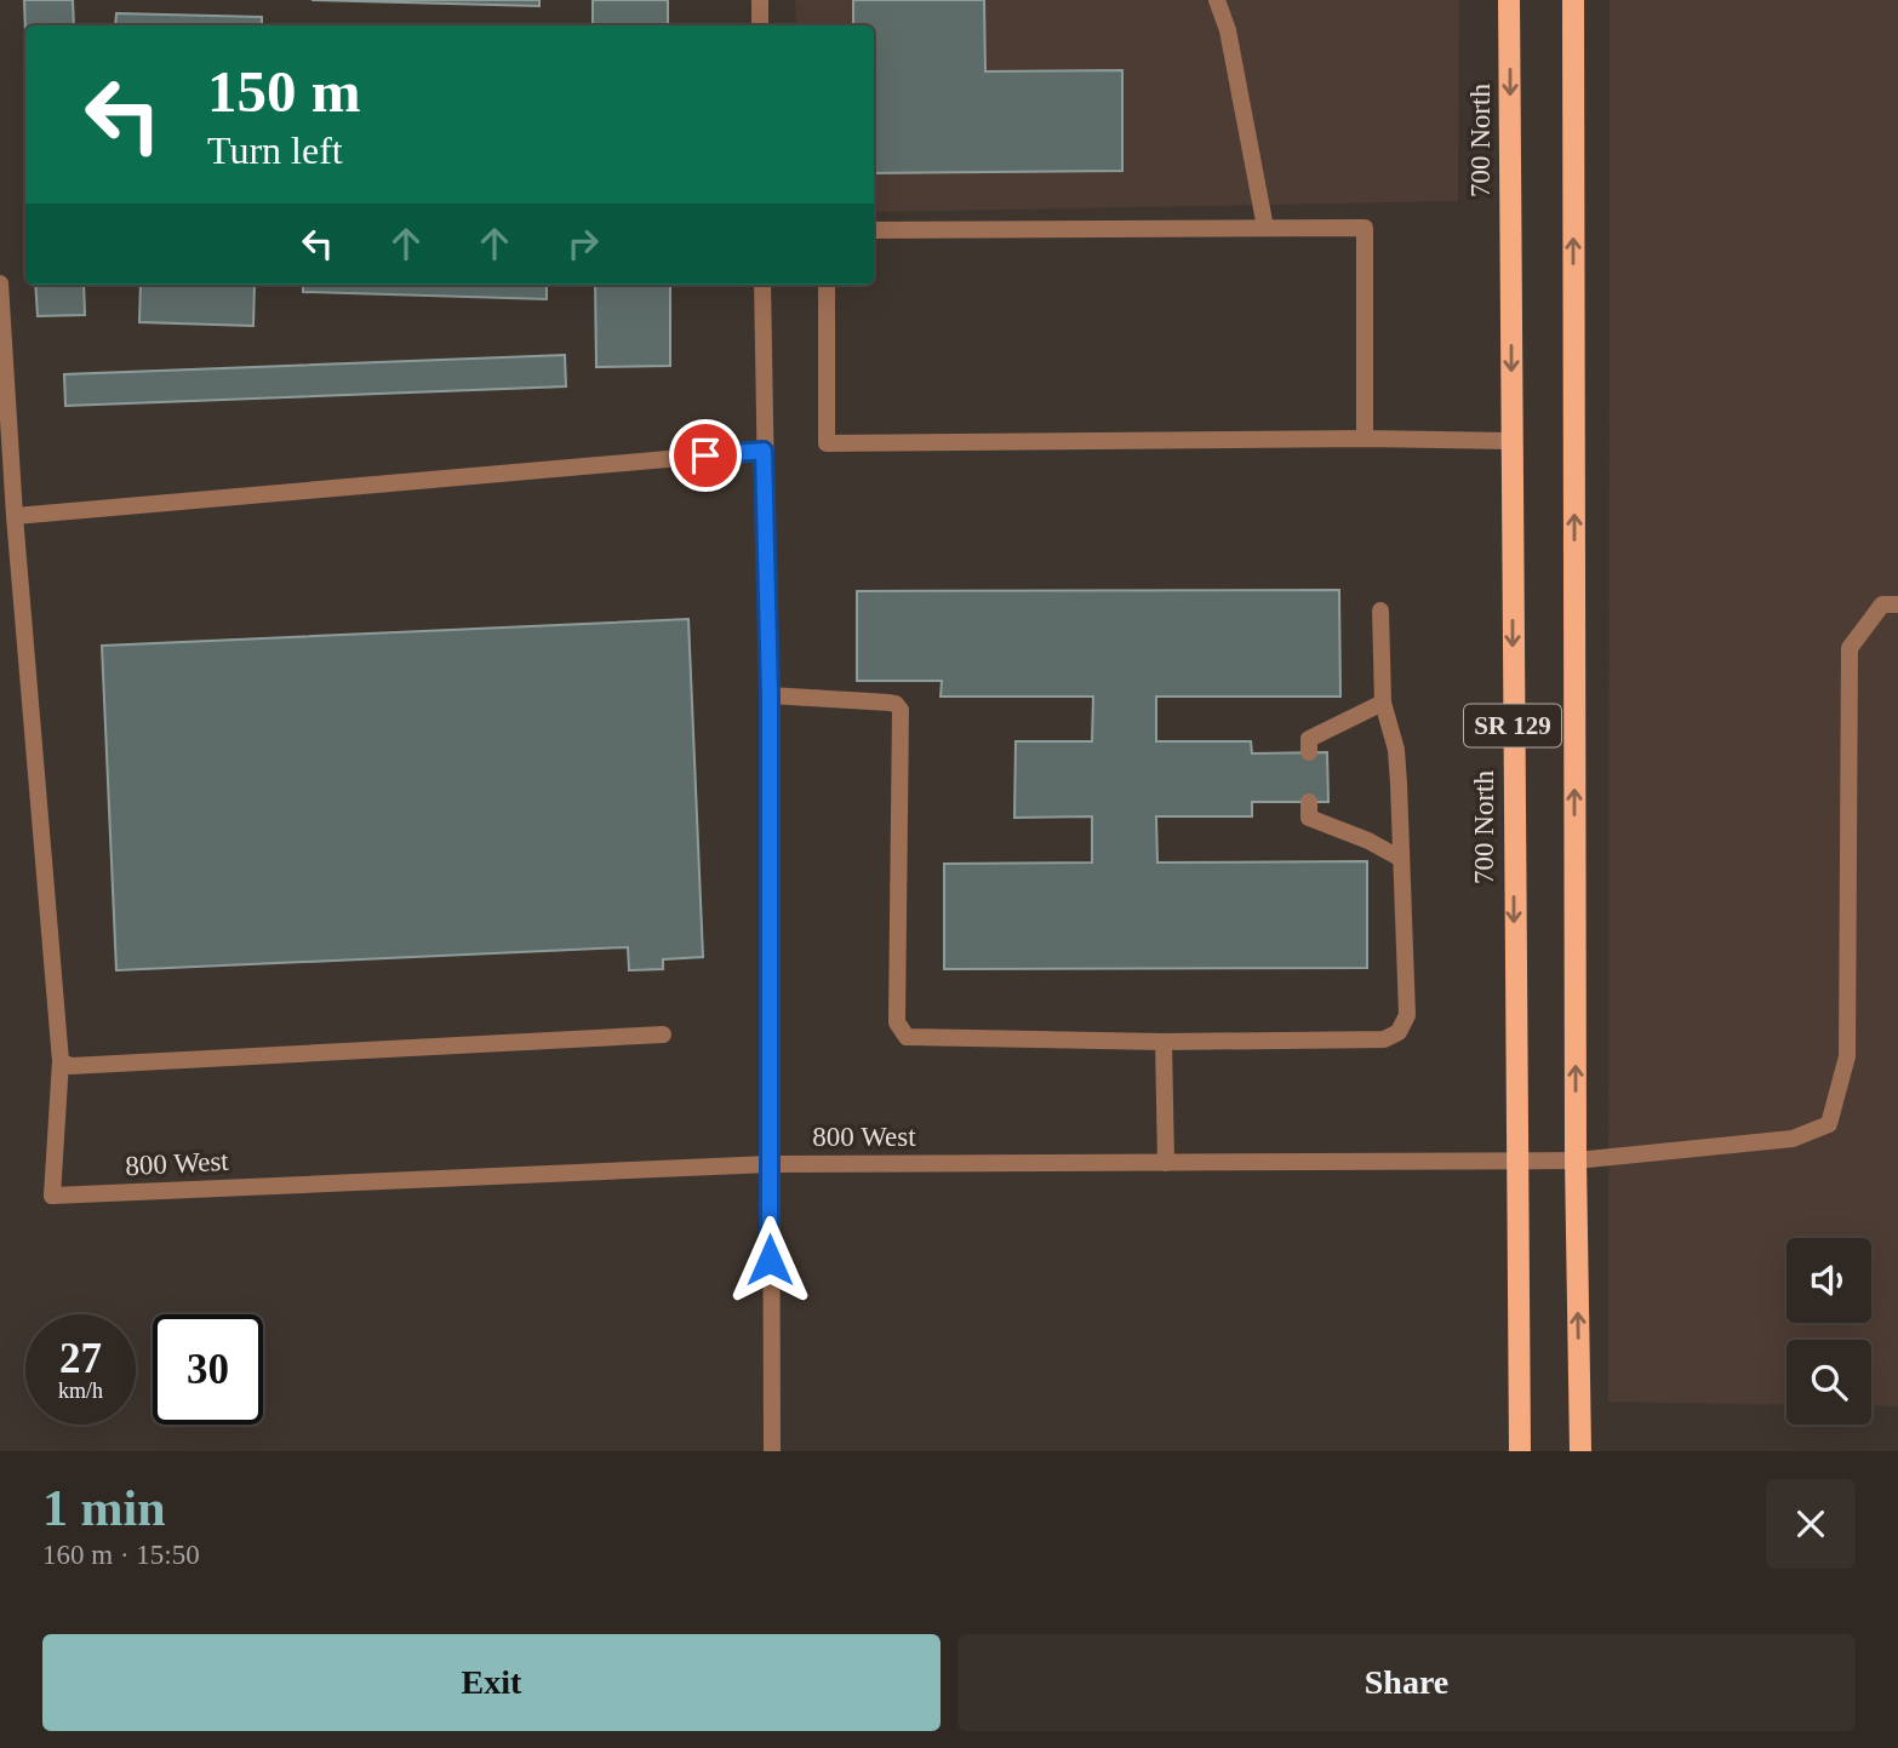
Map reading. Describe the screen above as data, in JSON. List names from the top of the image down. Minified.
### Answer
{"streets":{"main road":["700 North","SR 129"],"street":["800 West"]},"crossings":[["700 North","800 West"],["SR 129","800 West"]],"page":{"turn":["150 m","Turn left"],"speed":"27 km/h","limit":"30","heading":["1 min","160 m · 15:50"],"buttons":["Exit","Share"]}}
